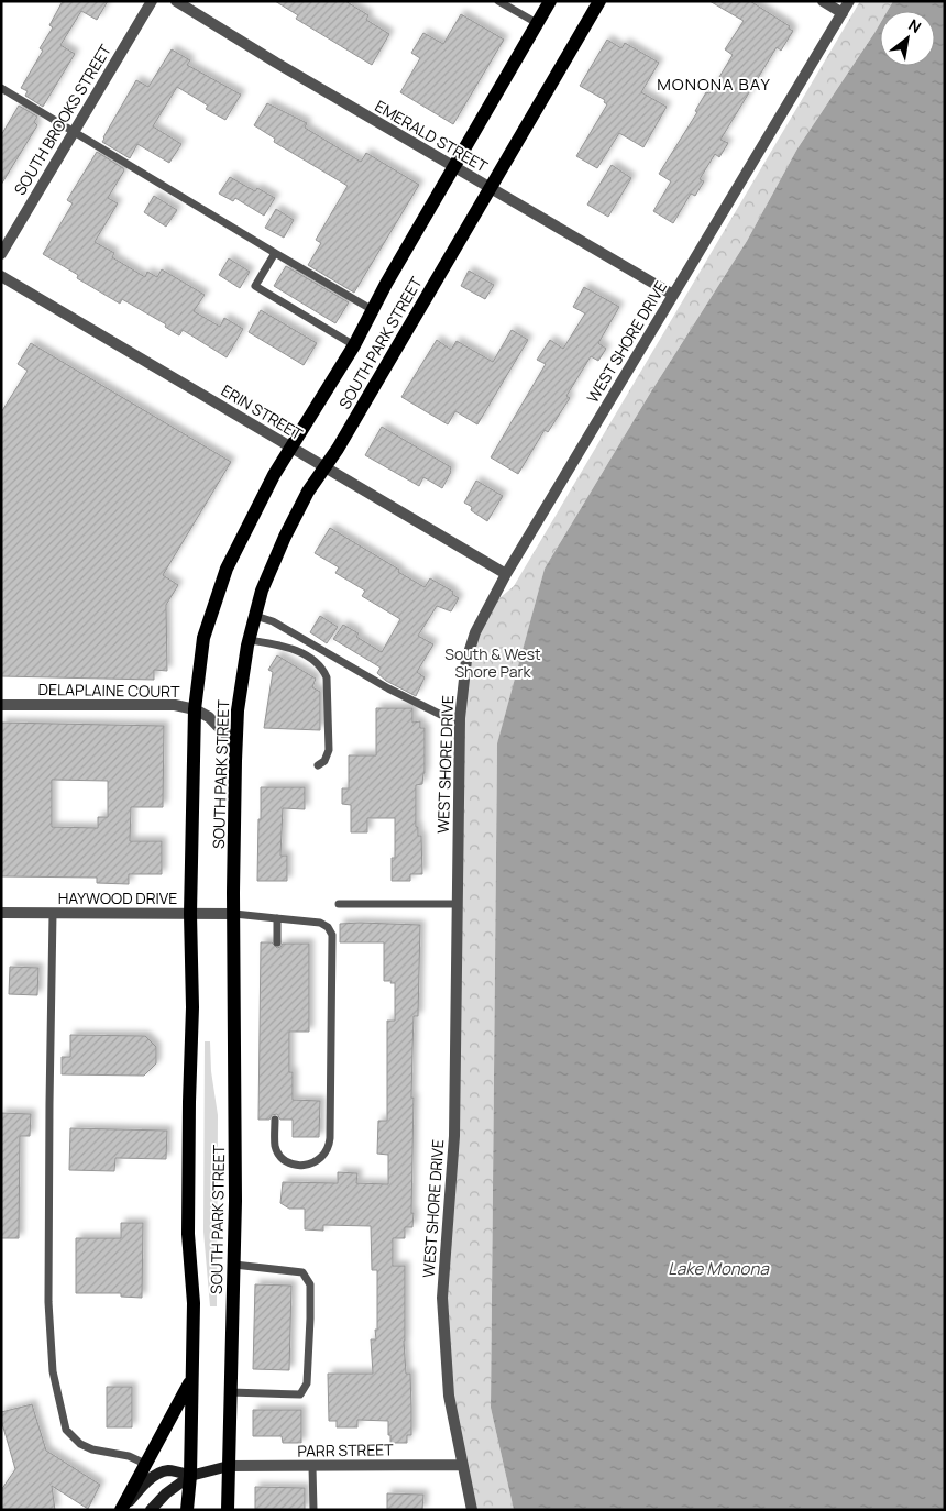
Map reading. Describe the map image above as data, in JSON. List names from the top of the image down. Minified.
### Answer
{"streets":{"main road":["SOUTH PARK STREET"],"street":["SOUTH BROOKS STREET","EMERALD STREET","WEST SHORE DRIVE","ERIN STREET","DELAPLAINE COURT","HAYWOOD DRIVE","PARR STREET"]},"crossings":[["EMERALD STREET","WEST SHORE DRIVE"],["EMERALD STREET","SOUTH PARK STREET"],["WEST SHORE DRIVE","ERIN STREET"],["WEST SHORE DRIVE","PARR STREET"],["SOUTH PARK STREET","ERIN STREET"],["SOUTH PARK STREET","DELAPLAINE COURT"],["SOUTH PARK STREET","HAYWOOD DRIVE"],["SOUTH PARK STREET","PARR STREET"]],"districts":["MONONA BAY"],"water":["Lake Monona"],"parks":["South & West Shore Park"],"north":"top right"}
